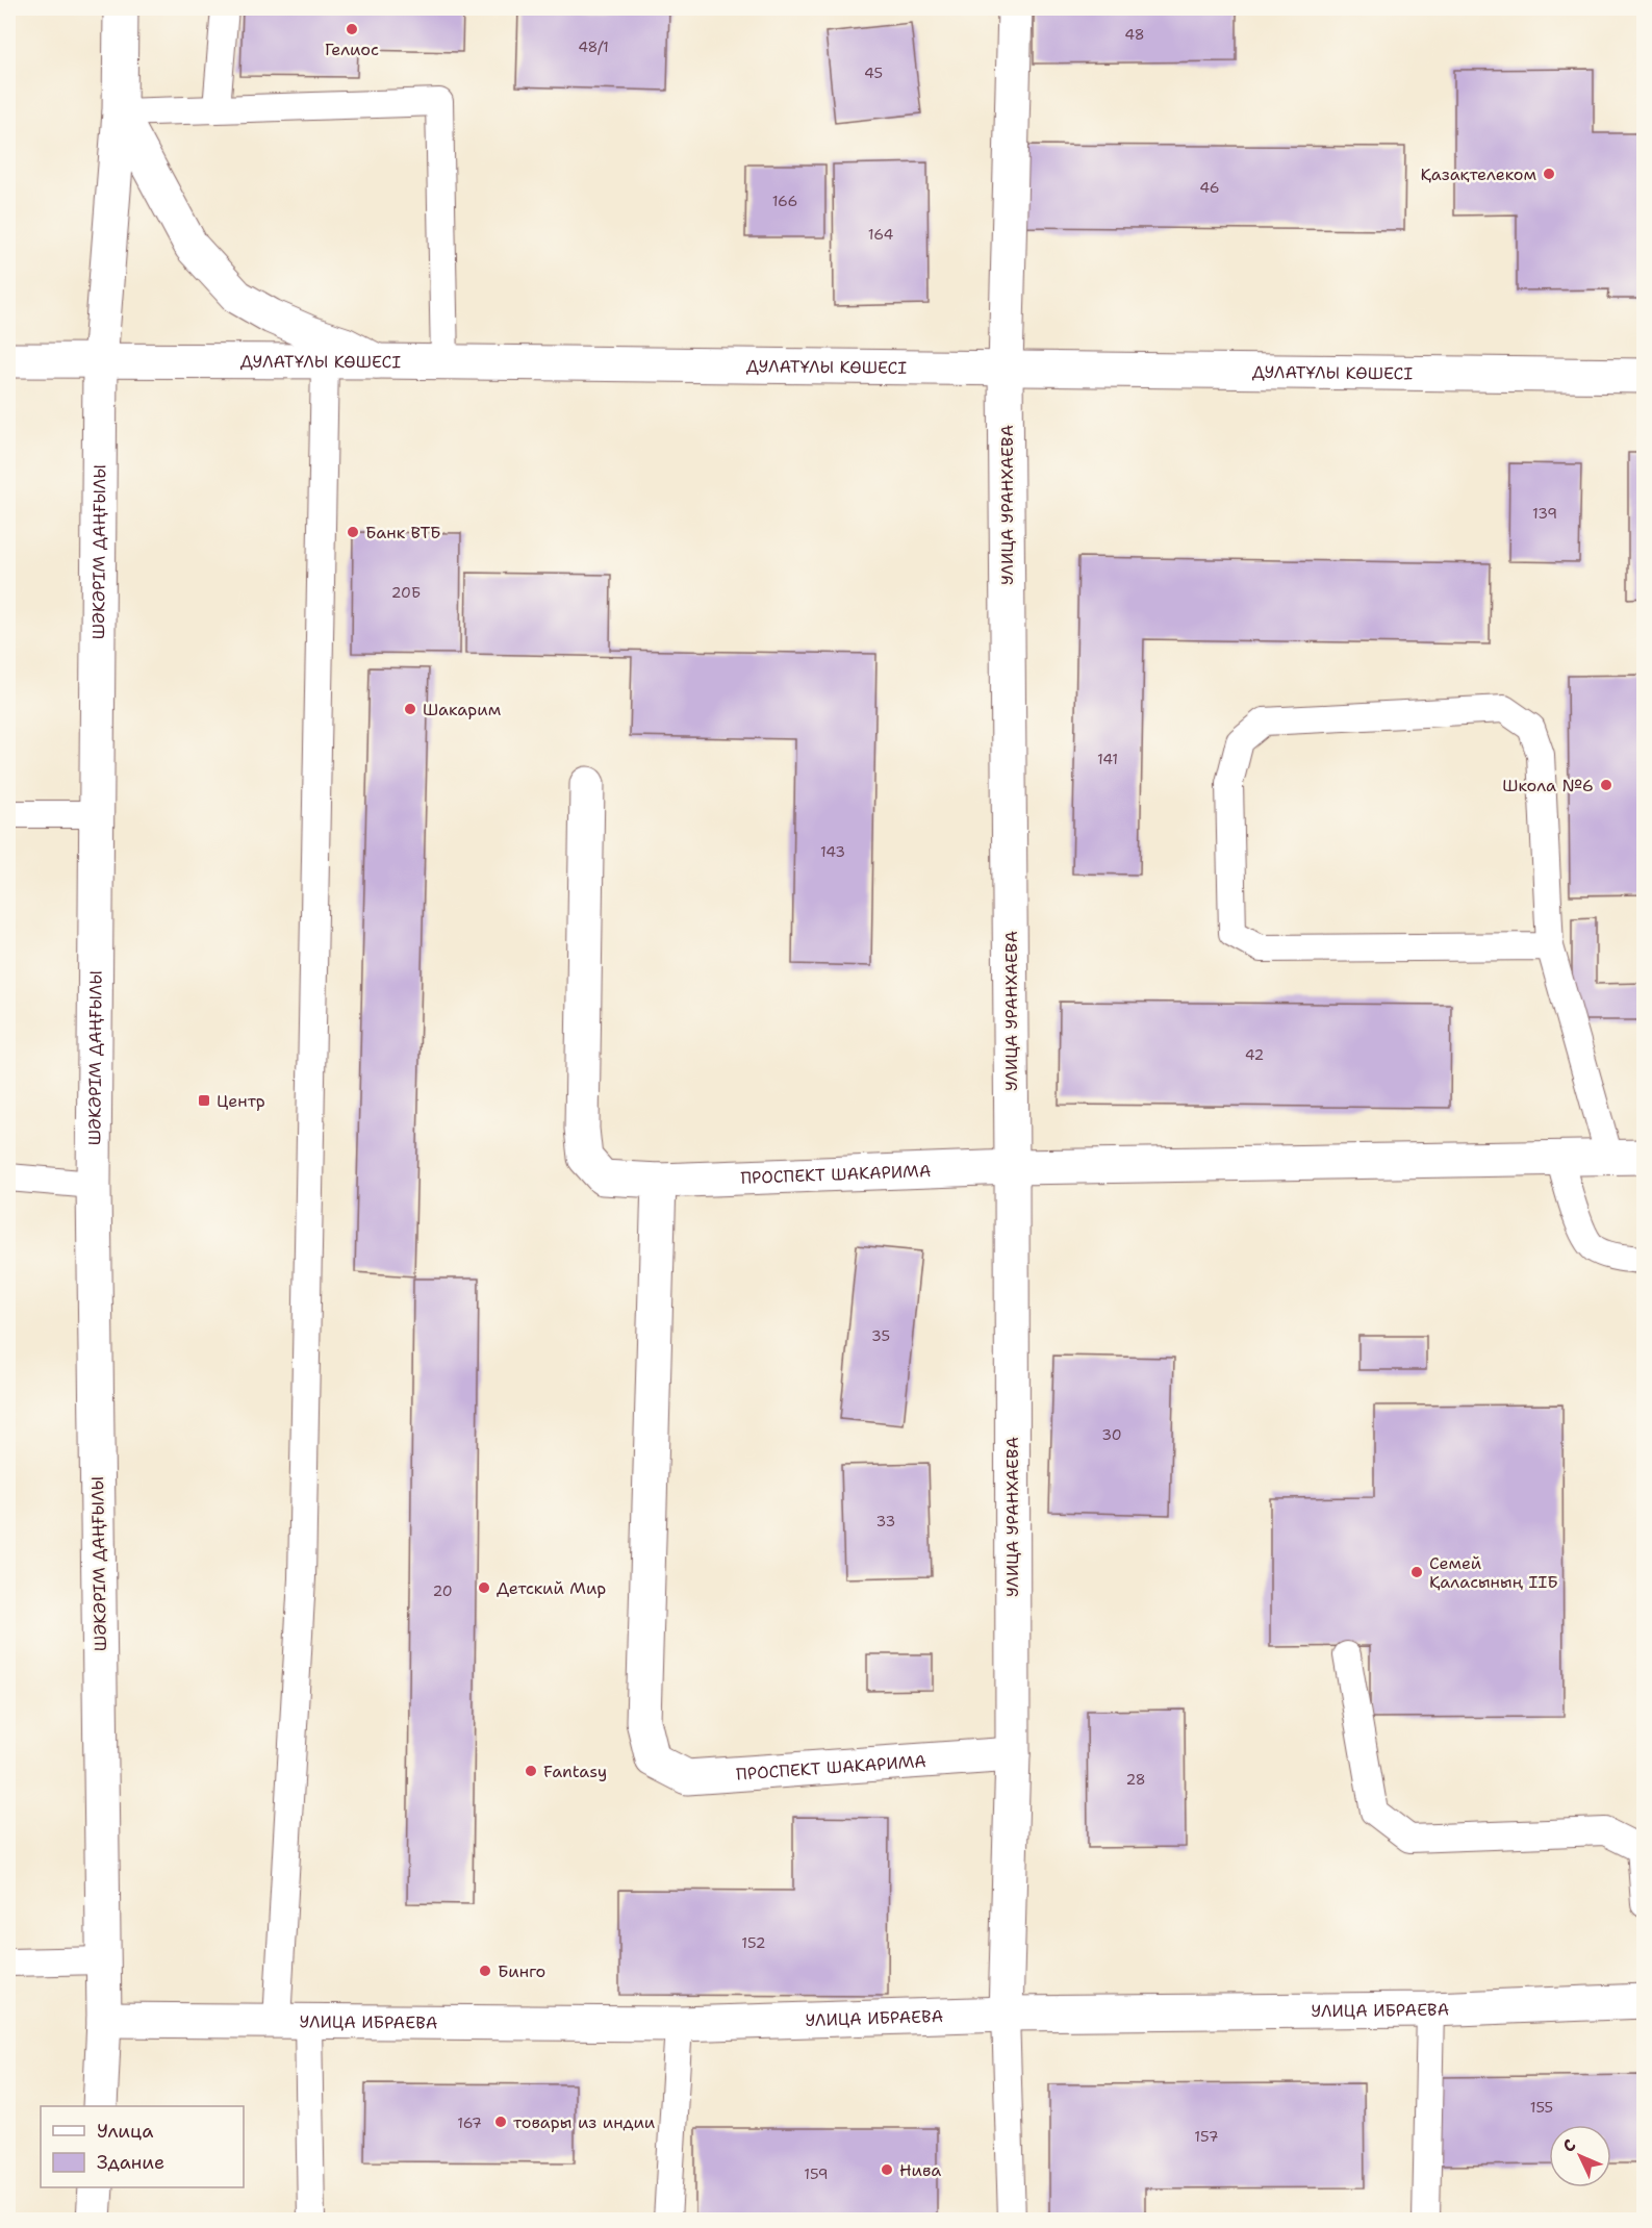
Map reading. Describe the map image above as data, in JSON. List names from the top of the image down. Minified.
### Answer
{"streets":{"street":["ДУЛАТҰЛЫ КӨШЕСІ","УЛИЦА УРАНХАЕВА","ШӘКӘРІМ ДАҢҒЫЛЫ","ПРОСПЕКТ ШАКАРИМА","УЛИЦА ИБРАЕВА"]},"crossings":[["ДУЛАТҰЛЫ КӨШЕСІ","УЛИЦА УРАНХАЕВА"],["ДУЛАТҰЛЫ КӨШЕСІ","ШӘКӘРІМ ДАҢҒЫЛЫ"],["УЛИЦА УРАНХАЕВА","ПРОСПЕКТ ШАКАРИМА"],["УЛИЦА УРАНХАЕВА","УЛИЦА ИБРАЕВА"],["ШӘКӘРІМ ДАҢҒЫЛЫ","УЛИЦА ИБРАЕВА"]],"places":{"other":["Гелиос","Қазақтелеком","Банк ВТБ","Шакарим","Школа №6","Семей Қаласының ІІБ","Детский Мир","Fantasy","Бинго","товары из индии","Нива"],"transit":["Центр"]},"house_numbers":["48","48/1","45","46","166","164","139","20Б","141","143","42","35","30","33","20","28","152","155","167","157","159"],"legend":["Улица","Здание"],"north":"top left"}
